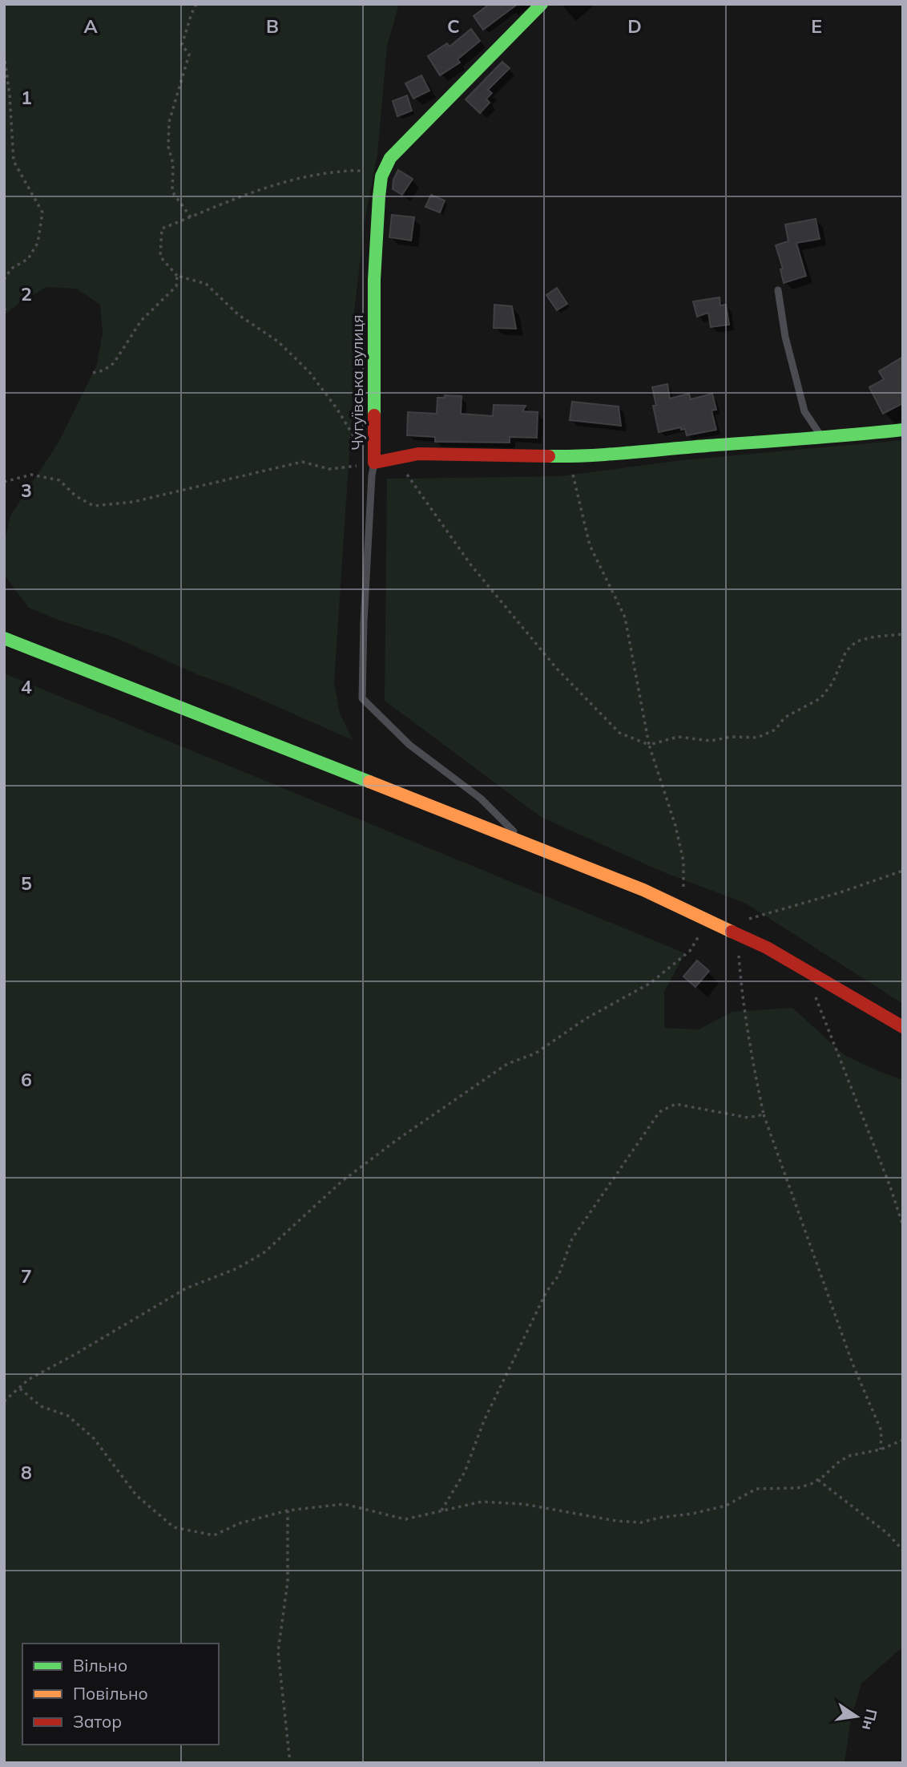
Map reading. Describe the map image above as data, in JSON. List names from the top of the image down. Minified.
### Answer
{"streets":{"street":["Чугуївська вулиця"]},"legend":["Вільно","Повільно","Затор"],"north":"right","grid":{"columns":["A","B","C","D","E"],"rows":["1","2","3","4","5","6","7","8"]}}
